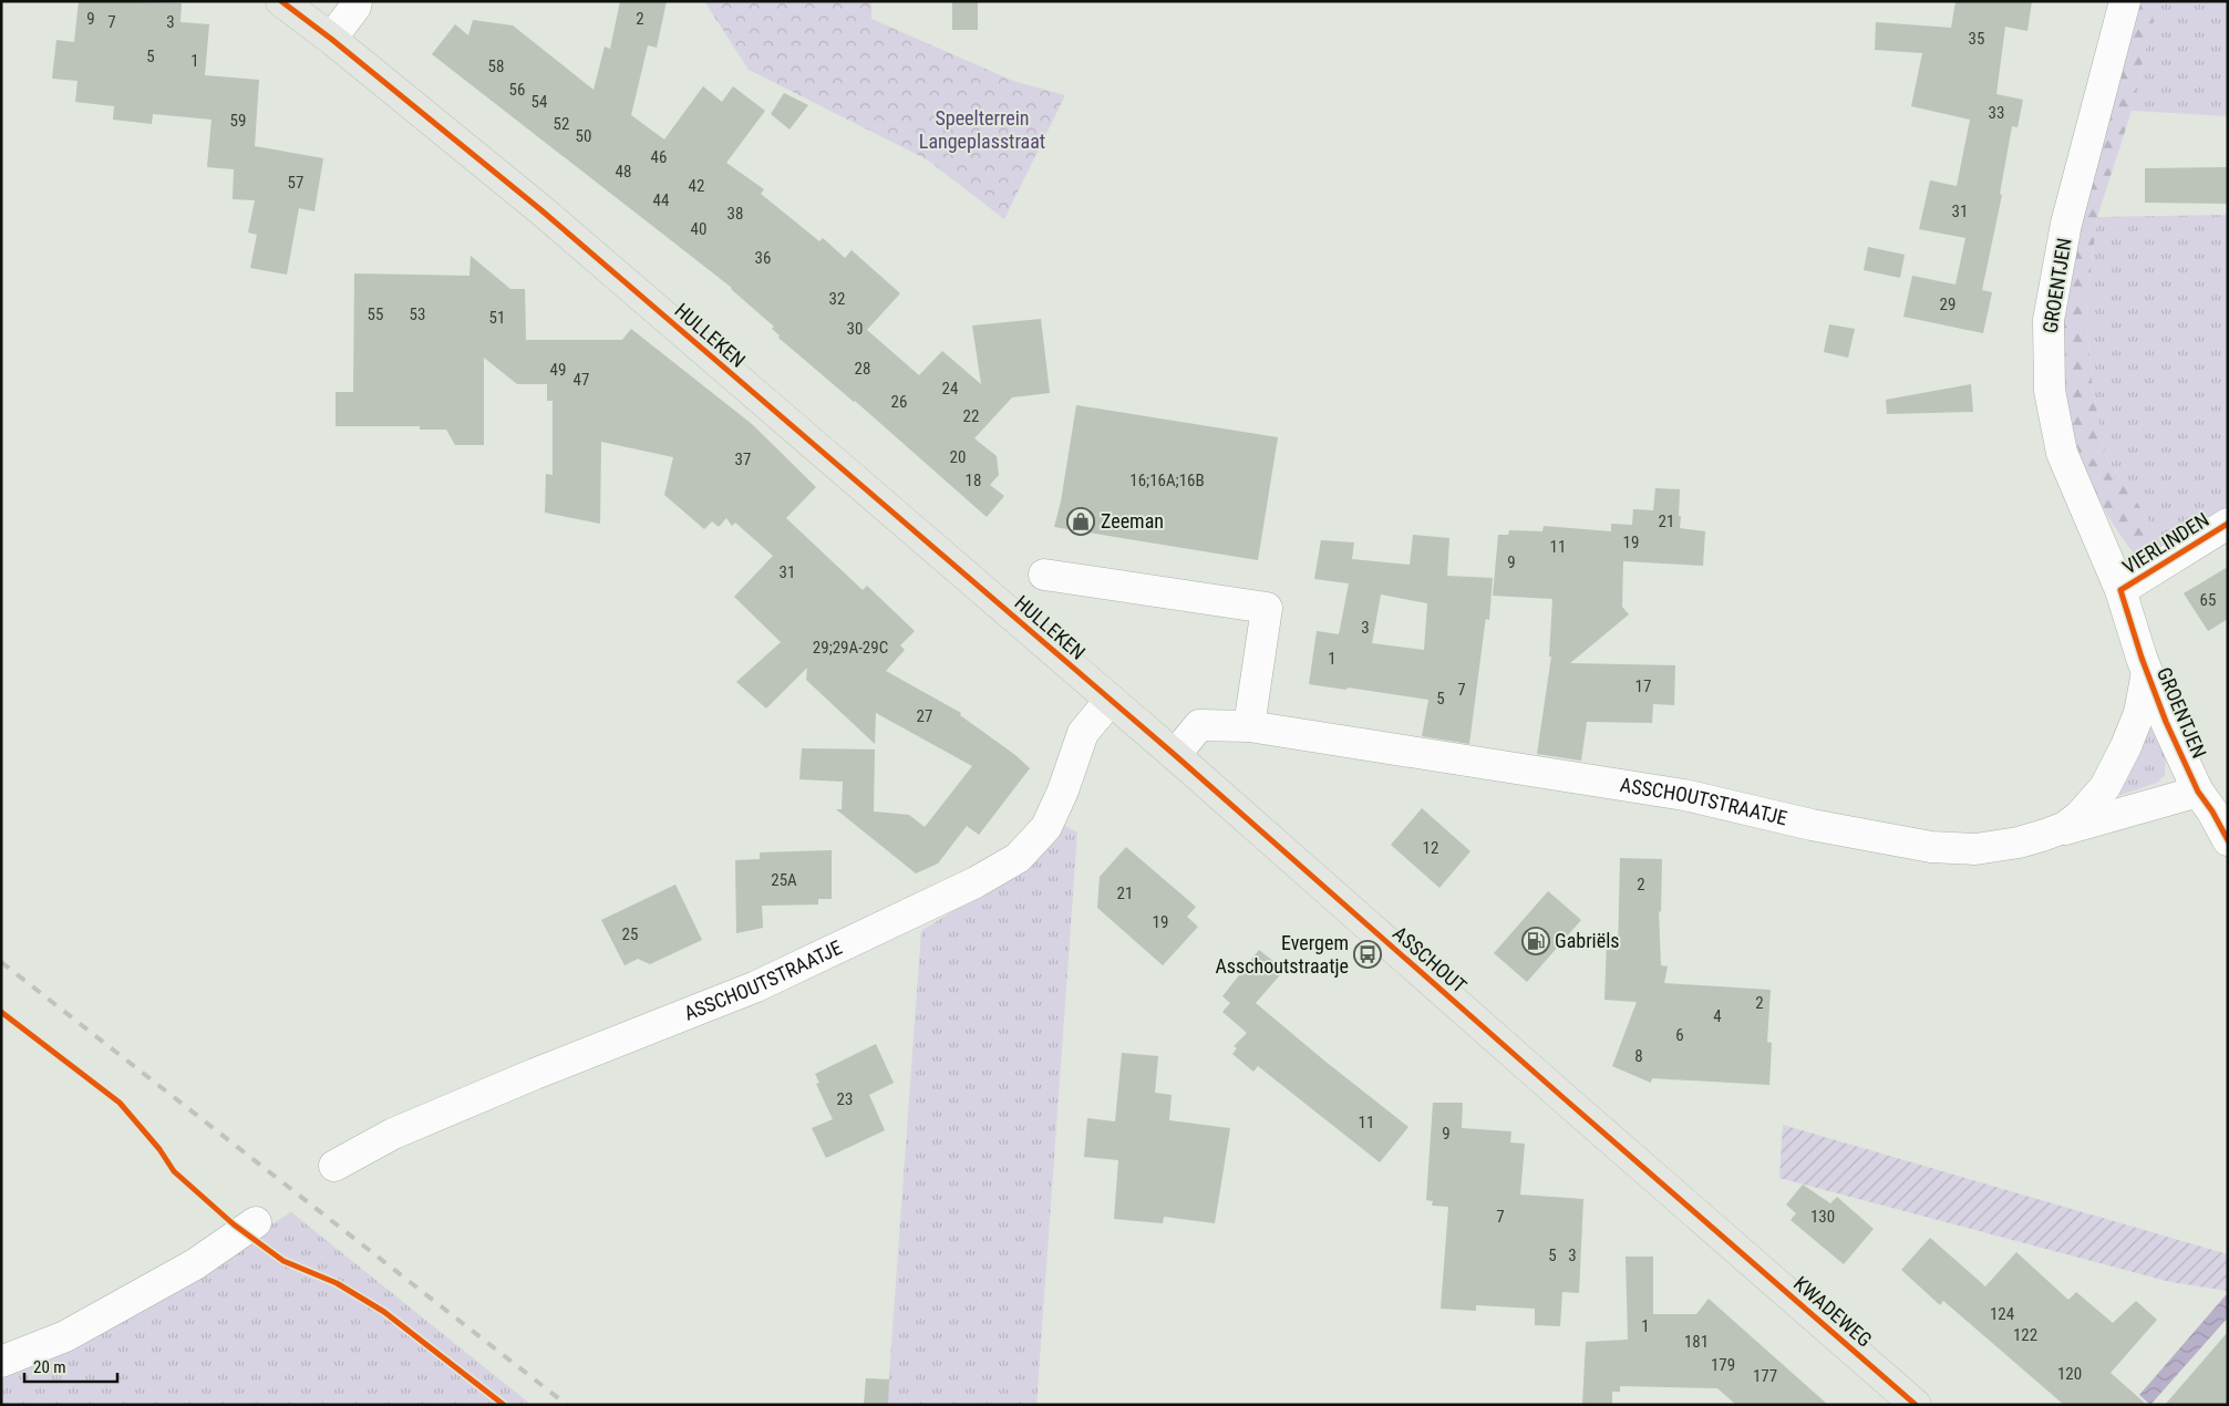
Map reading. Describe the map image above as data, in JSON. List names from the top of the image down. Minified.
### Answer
{"streets":{"main road":["HULLEKEN","ASSCHOUT","KWADEWEG"],"street":["GROENTJEN","VIERLINDEN","ASSCHOUTSTRAATJE"]},"crossings":[["GROENTJEN","VIERLINDEN"],["GROENTJEN","ASSCHOUTSTRAATJE"],["HULLEKEN","ASSCHOUTSTRAATJE"],["HULLEKEN","ASSCHOUT"],["ASSCHOUTSTRAATJE","ASSCHOUT"],["ASSCHOUT","KWADEWEG"]],"parks":["Speelterrein Langeplasstraat"],"places":{"shop":["Zeeman"],"fuel station":["Gabriëls"],"bus stop":["Evergem Asschoutstraatje"]},"house_numbers":["9","2","7","3","35","5","1","58","56","54","33","59","52","50","46","48","57","42","44","31","38","40","36","32","29","55","53","51","30","28","49","47","24","26","22","20","37","18","16;16A;16B","21","19","11","9","31","65","3","29;29A-29C","1","17","7","5","27","12","25A","2","21","19","25","2","4","6","8","23","11","9","7","130","5","3","124","1","122","181","179","120","177"],"scale_bar":"20 m"}
